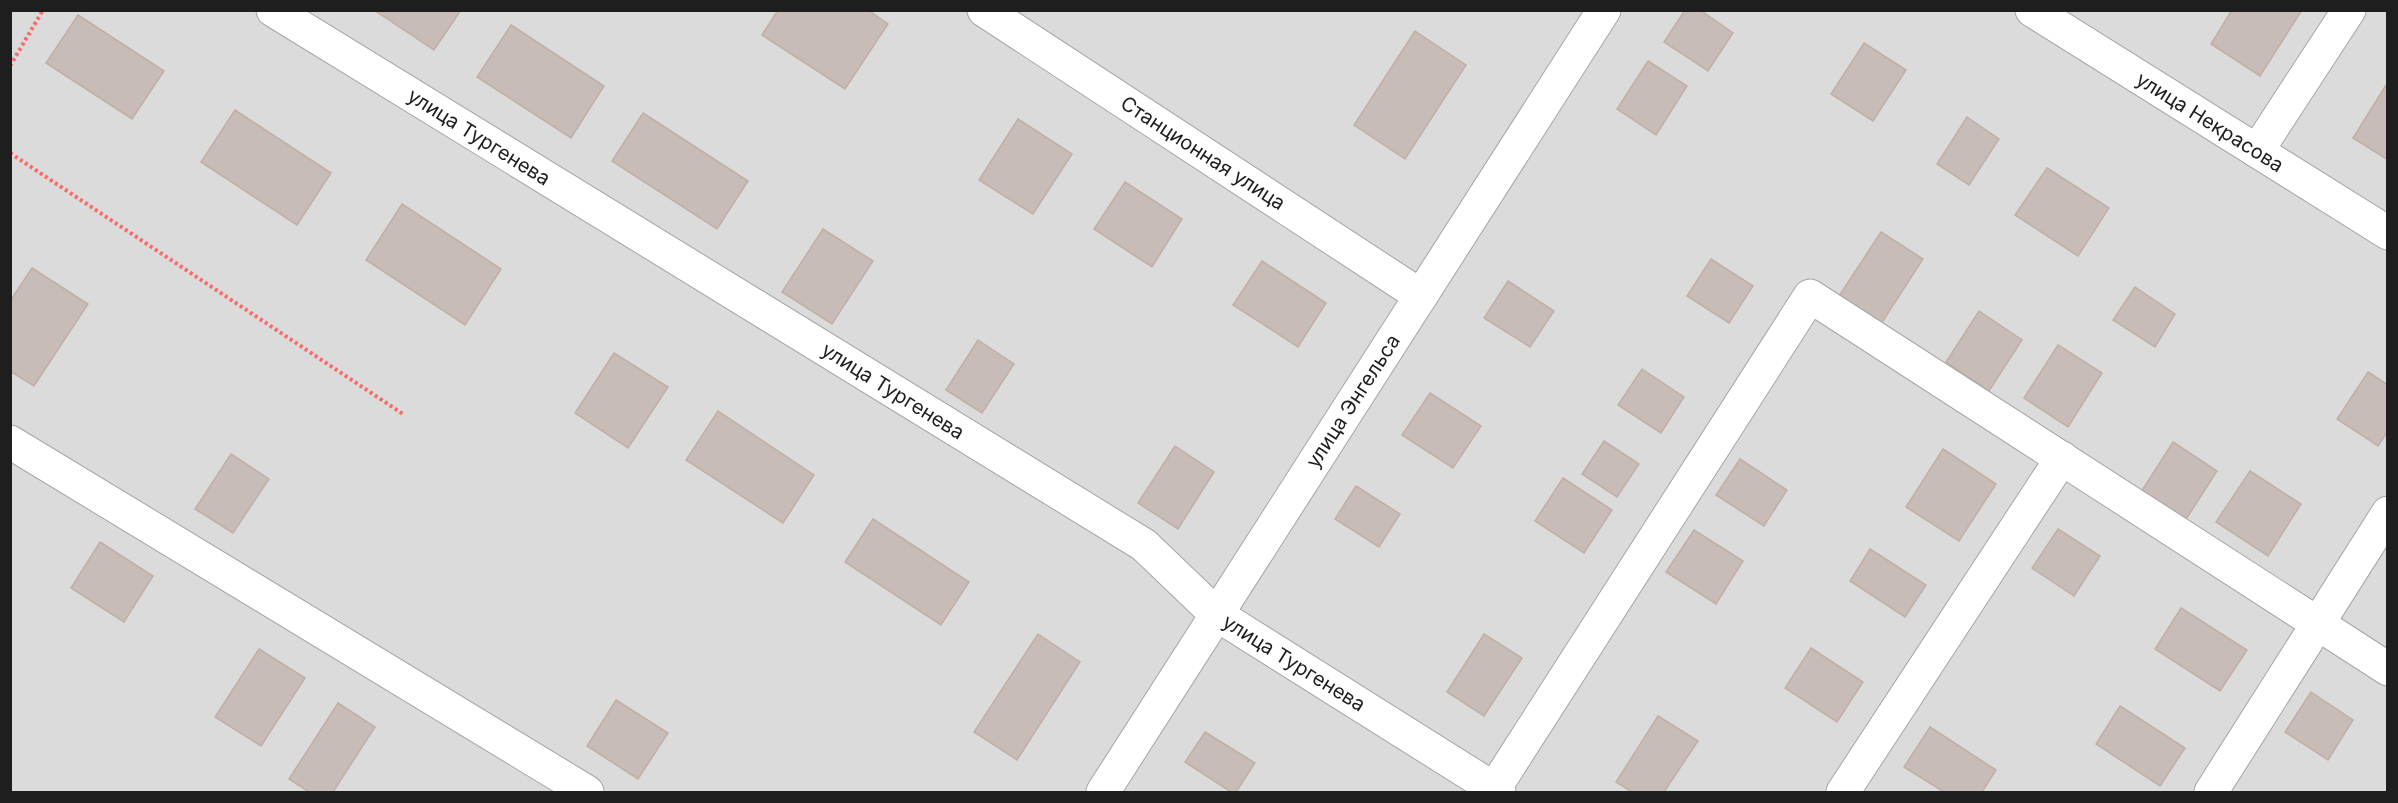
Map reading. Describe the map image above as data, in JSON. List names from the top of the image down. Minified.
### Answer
{"streets":{"street":["улица Некрасова","улица Тургенева","Станционная улица","улица Энгельса"]},"crossings":[["улица Тургенева","улица Энгельса"],["Станционная улица","улица Энгельса"]]}
